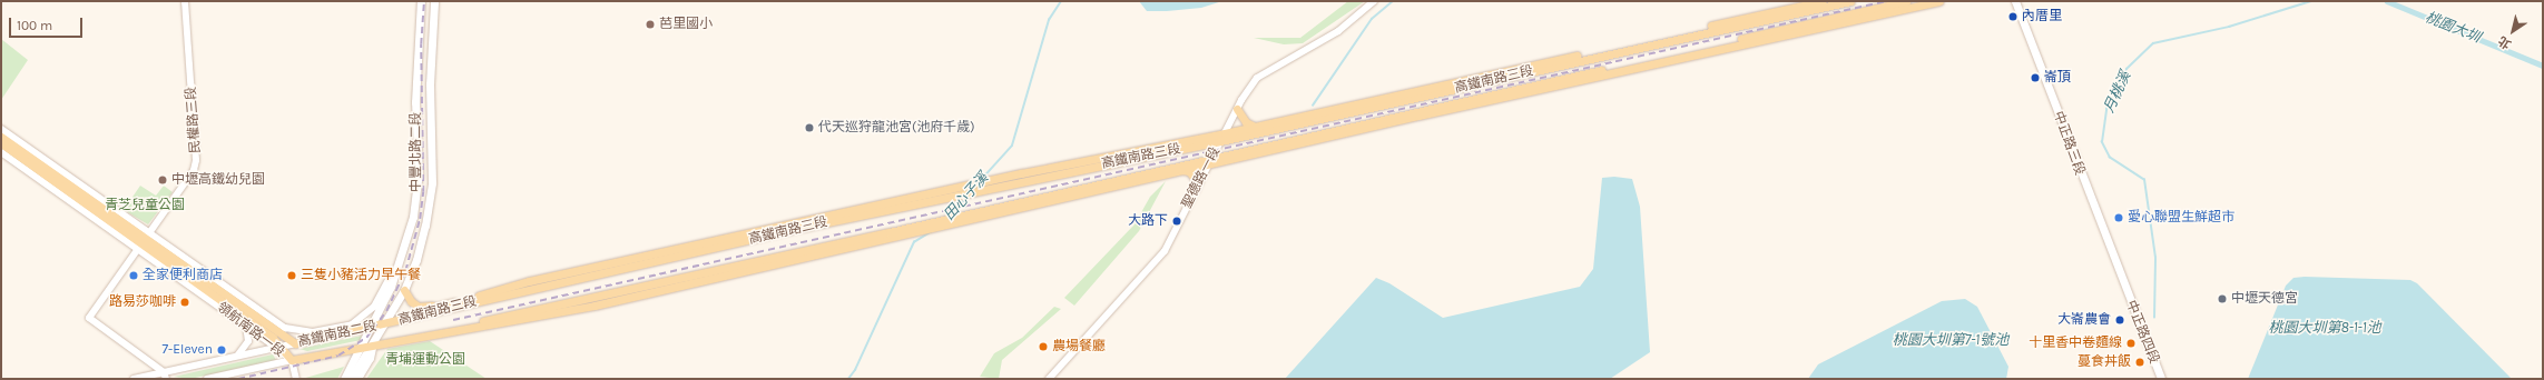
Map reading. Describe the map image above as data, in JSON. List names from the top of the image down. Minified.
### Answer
{"streets":{"main road":["高鐵南路三段","中正路三段","中豐北路二段","領航南路一段","中正路四段","高鐵南路二段"],"street":["民權路三段","聖德路一段"]},"crossings":[["高鐵南路三段","中豐北路二段"],["高鐵南路三段","聖德路一段"],["高鐵南路三段","高鐵南路二段"],["民權路三段","領航南路一段"],["民權路三段","高鐵南路二段"],["中正路三段","中正路四段"],["中豐北路二段","高鐵南路二段"],["領航南路一段","高鐵南路二段"]],"water":["桃園大圳","月桃溪","田心子溪","桃園大圳第8-1-1池","桃園大圳第7-1號池"],"parks":["青芝兒童公園","青埔運動公園"],"places":["內厝里","芭里國小","崙頂","代天巡狩龍池宮(池府千歲)","中壢高鐵幼兒園","愛心聯盟生鮮超市","大路下","全家便利商店","三隻小豬活力早午餐","中壢天德宮","路易莎咖啡","大崙農會","十里香中卷麵線","農場餐廳","7-Eleven","蔓食丼飯"],"scale_bar":"100 m","north":"bottom left"}
